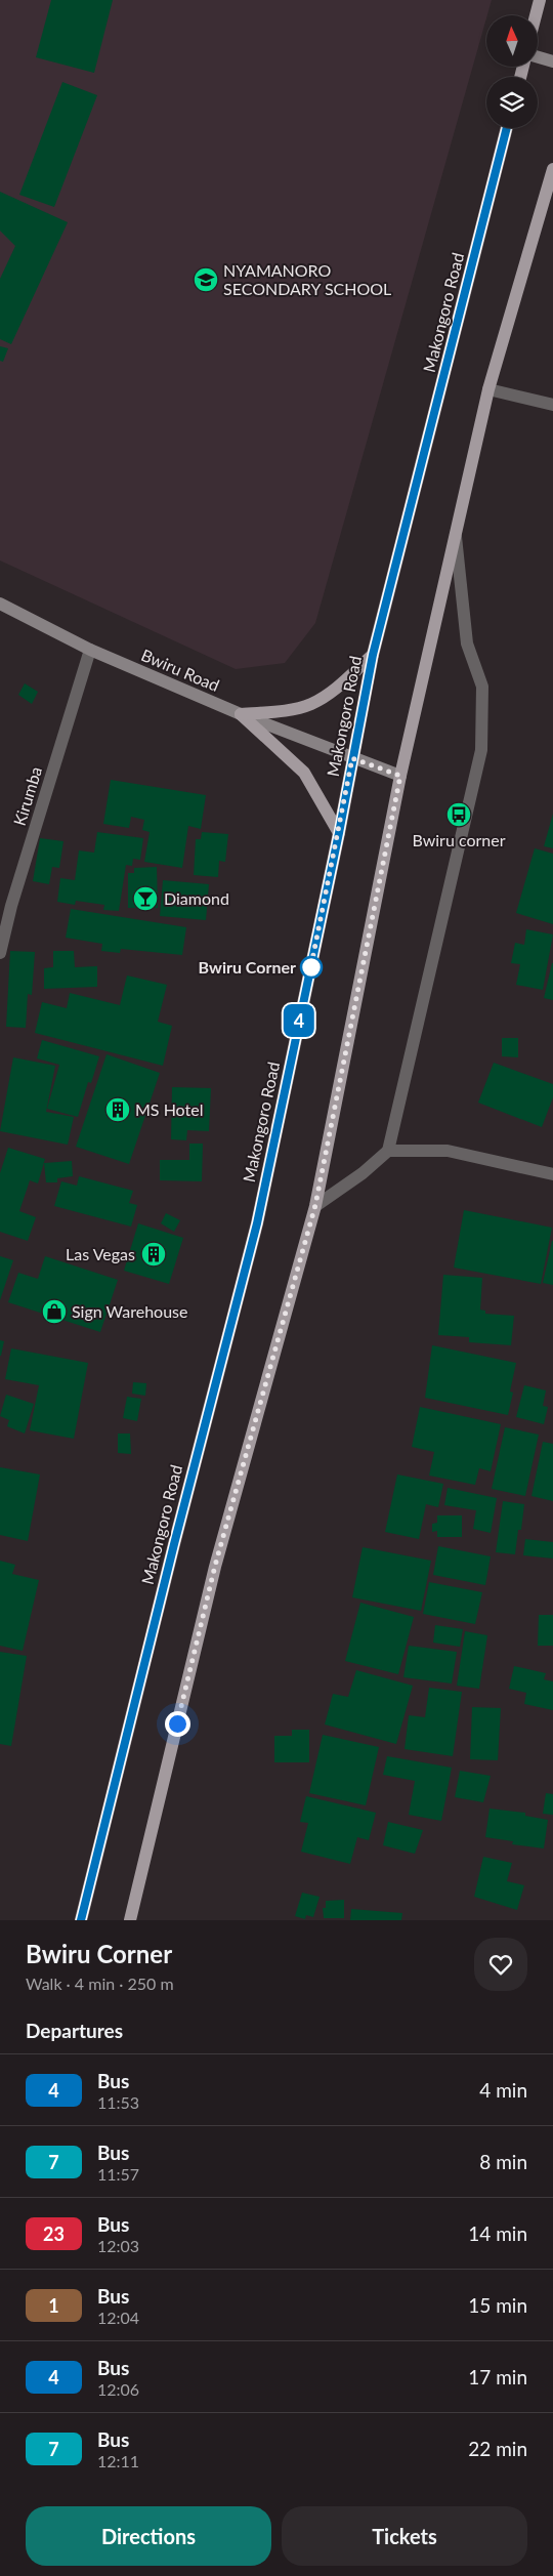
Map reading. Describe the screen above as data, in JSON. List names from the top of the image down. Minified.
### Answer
{"streets":{"main road":["Makongoro Road","Bwiru Road"],"street":["Kirumba"]},"crossings":[["Makongoro Road","Bwiru Road"],["Bwiru Road","Kirumba"]],"places":{"school or university":["NYAMANORO SECONDARY SCHOOL"],"bus stop":["Bwiru corner"],"bar":["Diamond"],"other":["Bwiru Corner"],"building":["MS Hotel","Las Vegas"],"shop":["Sign Warehouse"]},"lines":["bus line 4"],"north":"top","page":{"on_map":"4","heading":[["Bwiru Corner","Walk · 4 min · 250 m"],"Departures"],"list":[{"mark":"4","name":"Bus","note":"11:53","value":"4 min"},{"mark":"7","name":"Bus","note":"11:57","value":"8 min"},{"mark":"23","name":"Bus","note":"12:03","value":"14 min"},{"mark":"1","name":"Bus","note":"12:04","value":"15 min"},{"mark":"4","name":"Bus","note":"12:06","value":"17 min"},{"mark":"7","name":"Bus","note":"12:11","value":"22 min"}],"buttons":["Directions","Tickets"]}}
